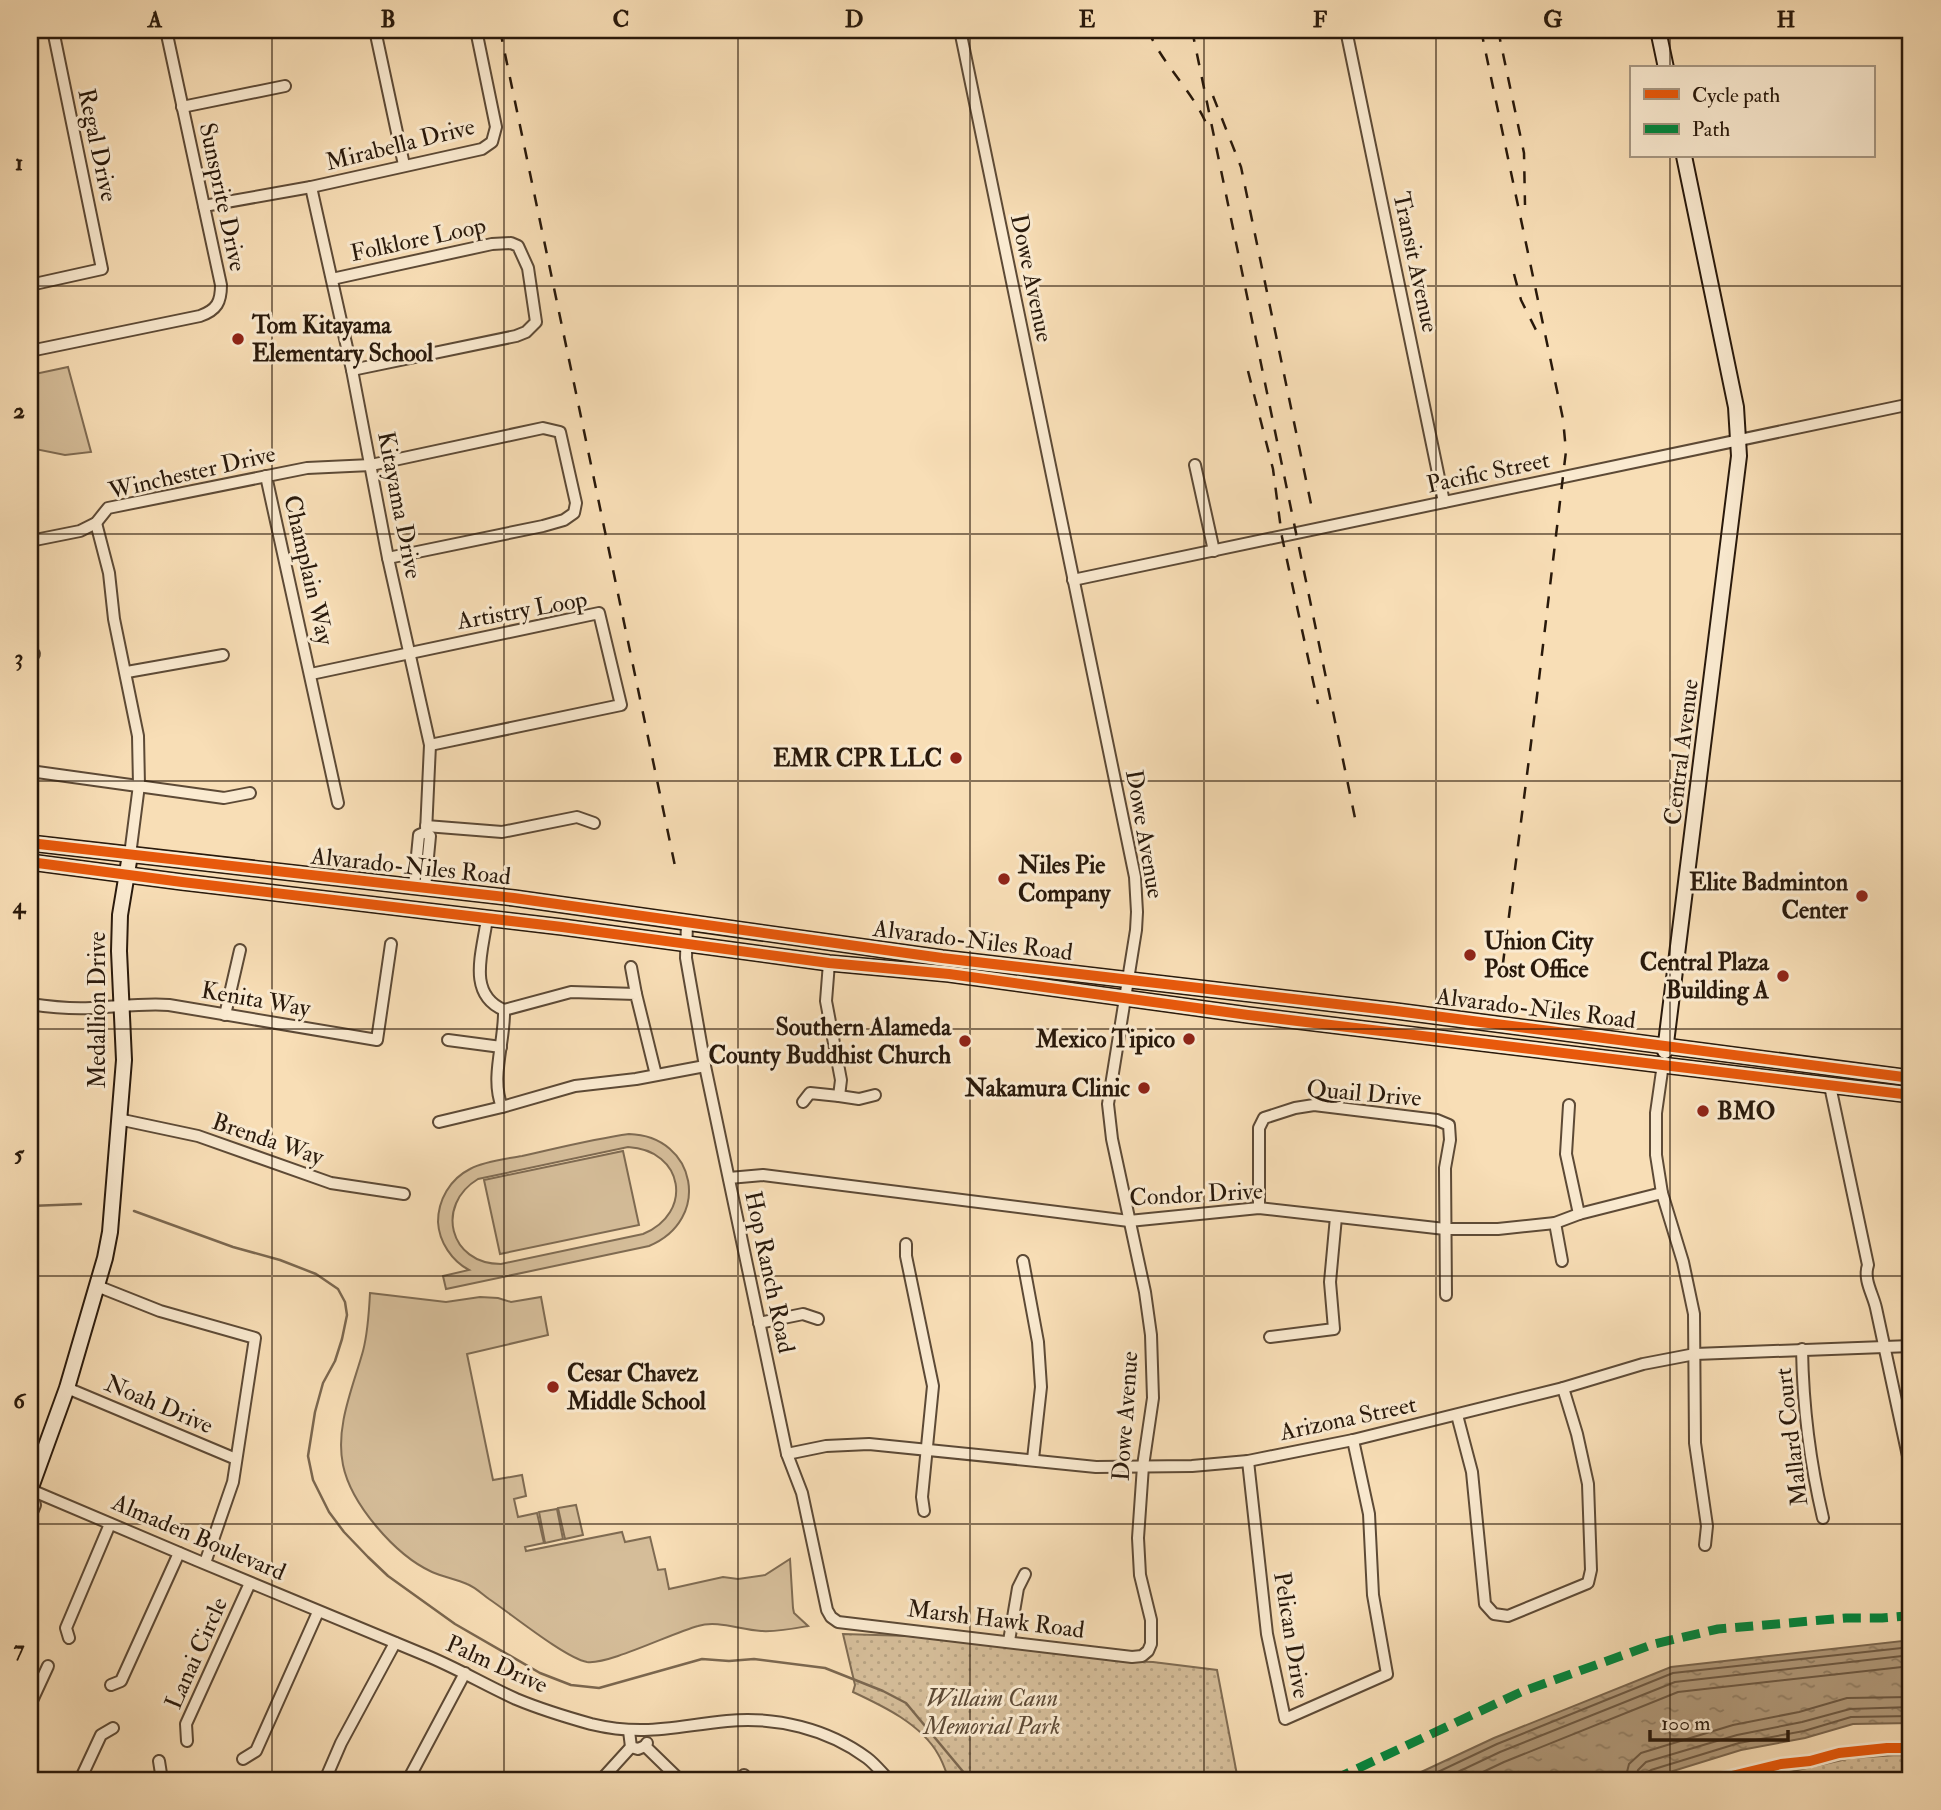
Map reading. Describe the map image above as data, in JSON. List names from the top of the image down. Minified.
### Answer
{"streets":{"main road":["Central Avenue","Alvarado-Niles Road","Medallion Drive"],"street":["Mirabella Drive","Regal Drive","Sunsprite Drive","Folklore Loop","Transit Avenue","Dowe Avenue","Winchester Drive","Pacific Street","Kitayama Drive","Champlain Way","Artistry Loop","Kenita Way","Quail Drive","Brenda Way","Condor Drive","Hop Ranch Road","Noah Drive","Arizona Street","Mallard Court","Almaden Boulevard","Marsh Hawk Road","Pelican Drive","Lanai Circle","Palm Drive"]},"crossings":[["Mirabella Drive","Sunsprite Drive"],["Mirabella Drive","Kitayama Drive"],["Folklore Loop","Kitayama Drive"],["Transit Avenue","Pacific Street"],["Dowe Avenue","Pacific Street"],["Dowe Avenue","Alvarado-Niles Road"],["Dowe Avenue","Condor Drive"],["Dowe Avenue","Arizona Street"],["Dowe Avenue","Marsh Hawk Road"],["Winchester Drive","Kitayama Drive"],["Winchester Drive","Champlain Way"],["Winchester Drive","Medallion Drive"],["Pacific Street","Central Avenue"],["Kitayama Drive","Artistry Loop"],["Kitayama Drive","Alvarado-Niles Road"],["Central Avenue","Alvarado-Niles Road"],["Central Avenue","Condor Drive"],["Central Avenue","Arizona Street"],["Alvarado-Niles Road","Medallion Drive"],["Alvarado-Niles Road","Hop Ranch Road"],["Kenita Way","Medallion Drive"],["Medallion Drive","Brenda Way"],["Medallion Drive","Noah Drive"],["Medallion Drive","Almaden Boulevard"],["Quail Drive","Condor Drive"],["Condor Drive","Hop Ranch Road"],["Hop Ranch Road","Arizona Street"],["Hop Ranch Road","Marsh Hawk Road"],["Arizona Street","Mallard Court"],["Arizona Street","Pelican Drive"],["Almaden Boulevard","Lanai Circle"],["Almaden Boulevard","Palm Drive"]],"parks":["Willaim Cann Memorial Park"],"places":["Tom Kitayama Elementary School","EMR CPR LLC","Niles Pie Company","Elite Badminton Center","Union City Post Office","Central Plaza Building A","Mexico Tipico","Southern Alameda County Buddhist Church","Nakamura Clinic","BMO","Cesar Chavez Middle School"],"legend":["Cycle path","Path"],"scale_bar":"100 m","grid":{"columns":["A","B","C","D","E","F","G","H"],"rows":["1","2","3","4","5","6","7"]}}
